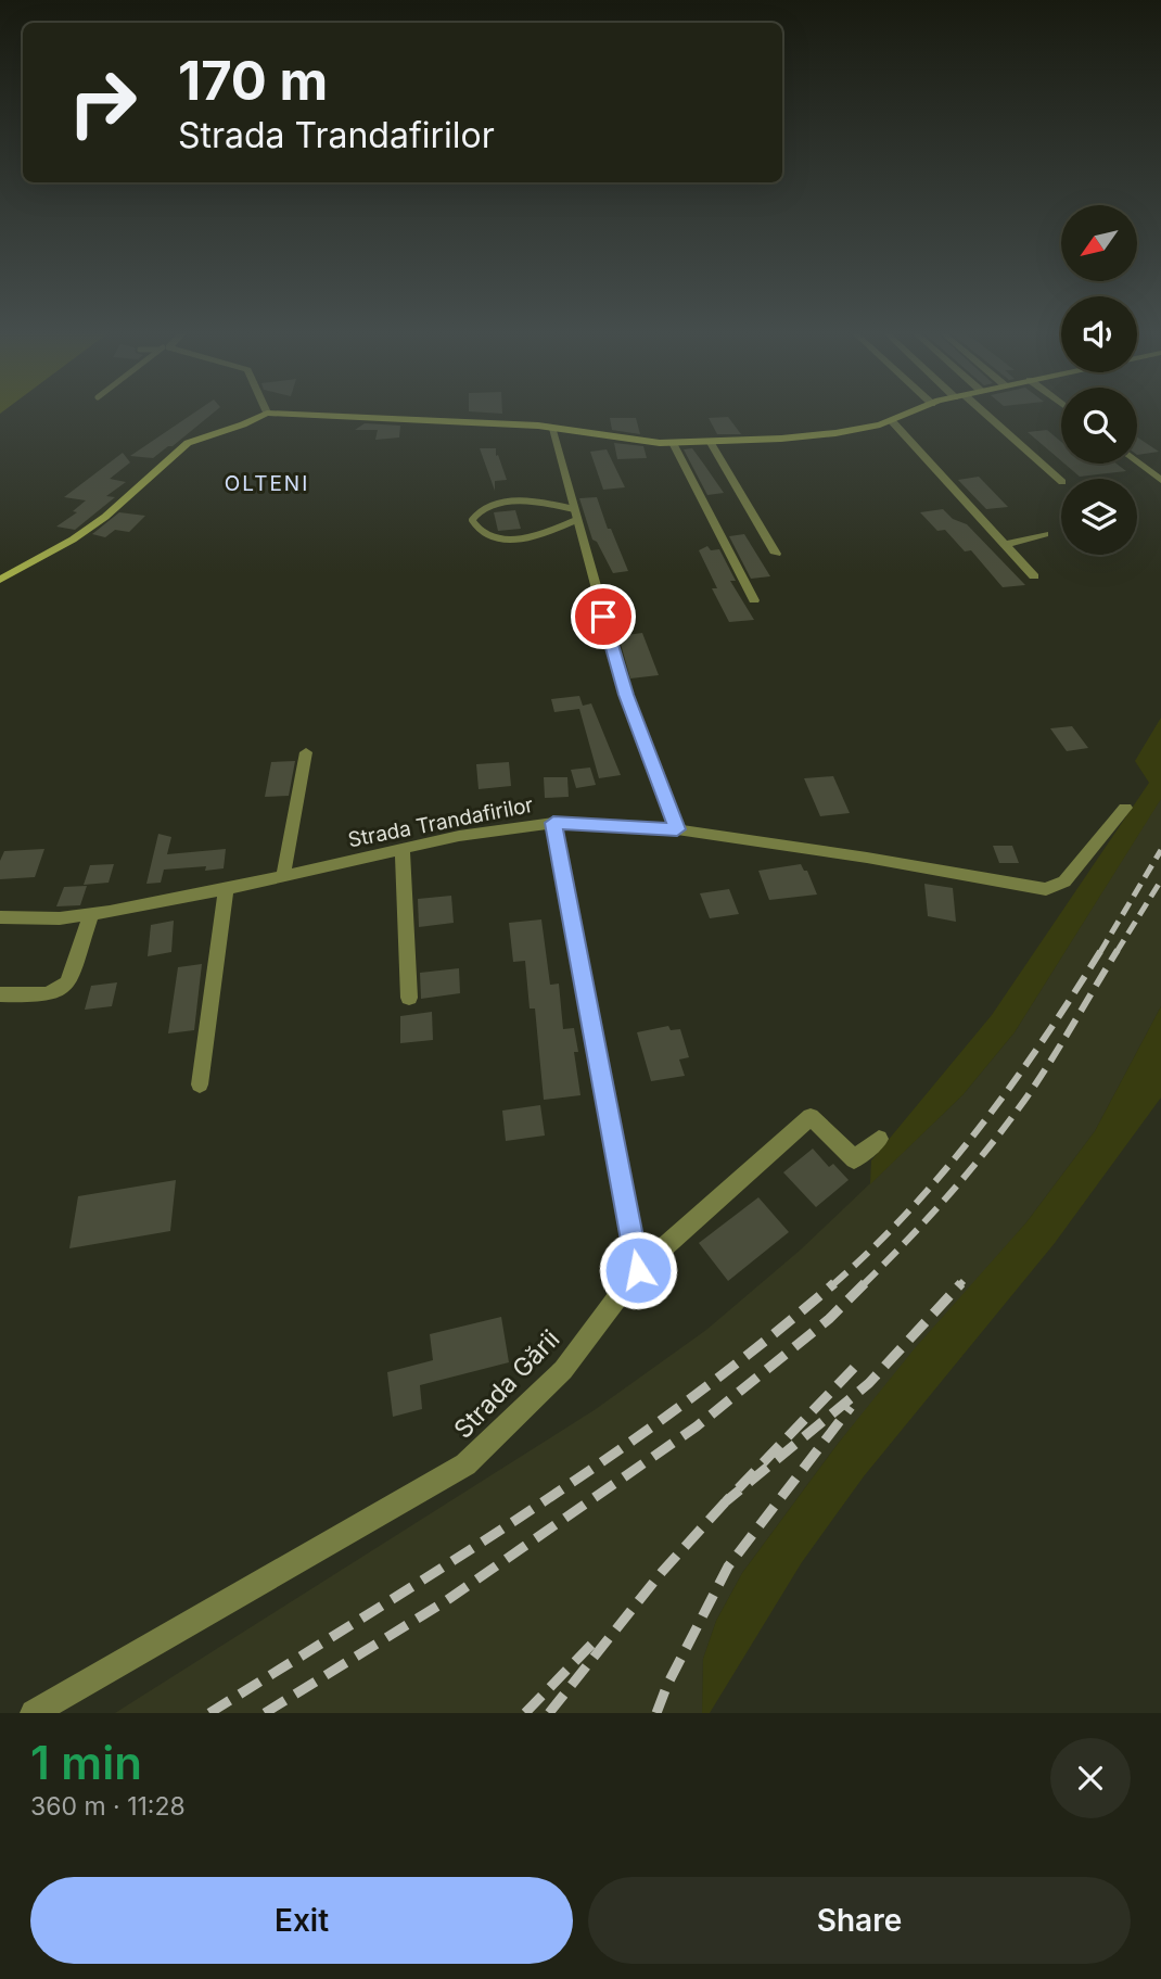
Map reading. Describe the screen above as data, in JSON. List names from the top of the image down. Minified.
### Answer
{"streets":{"street":["Strada Trandafirilor","Strada Gării"]},"districts":["OLTENI"],"north":"bottom left","page":{"turn":["170 m","Strada Trandafirilor"],"heading":["1 min","360 m · 11:28"],"buttons":["Exit","Share"]}}
